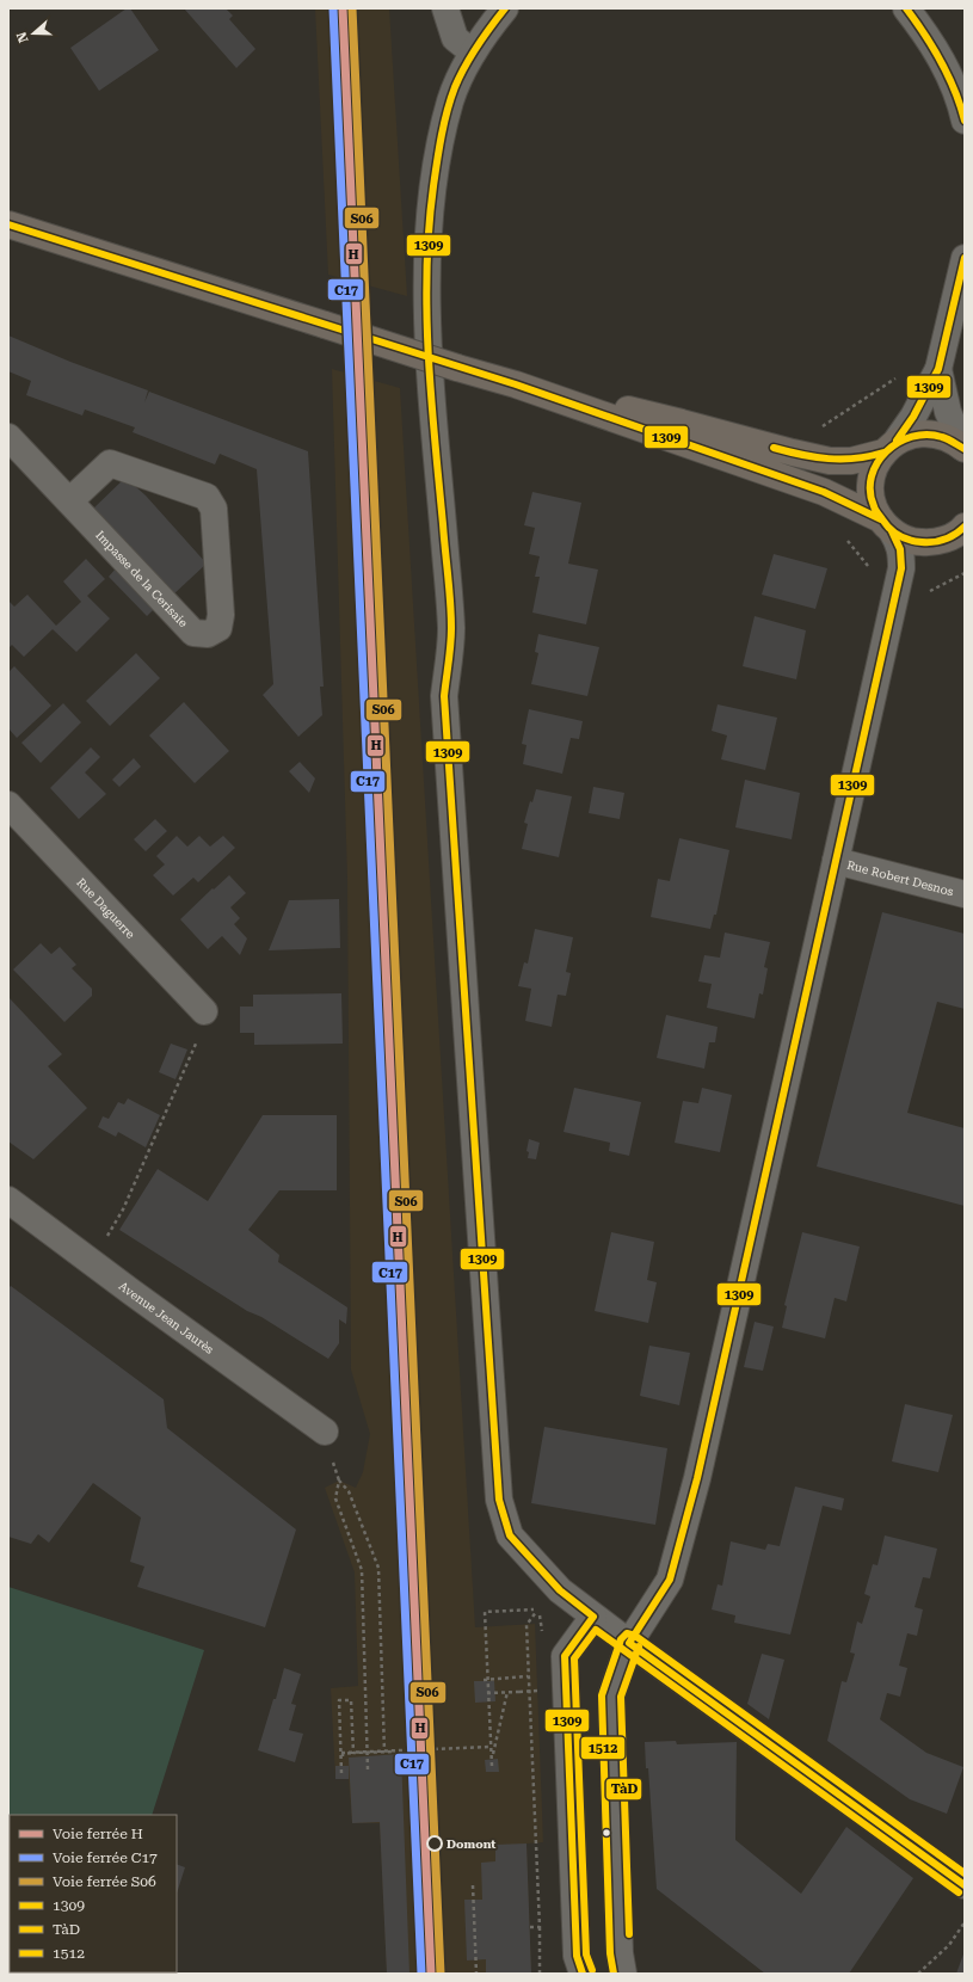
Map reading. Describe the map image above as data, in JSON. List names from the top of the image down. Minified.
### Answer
{"streets":{"street":["Impasse de la Cerisaie","Rue Robert Desnos","Rue Daguerre","Avenue Jean Jaurès"]},"places":["Domont"],"lines":["rail line H","rail line C17","rail line S06","transit line 1309","transit line TàD","transit line 1512"],"legend":["Voie ferrée H","Voie ferrée C17","Voie ferrée S06","1309","TàD","1512"],"north":"left"}
